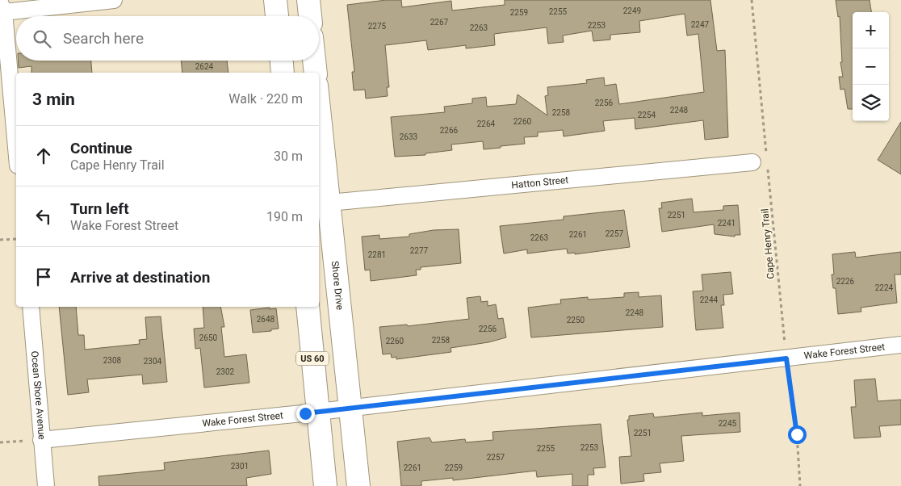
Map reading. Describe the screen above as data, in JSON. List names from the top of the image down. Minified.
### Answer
{"streets":{"highway":["Shore Drive","US 60"],"street":["Hatton Street","Wake Forest Street","Ocean Shore Avenue"],"path":["Cape Henry Trail"]},"crossings":[["Hatton Street","Cape Henry Trail"],["Hatton Street","Shore Drive"],["Cape Henry Trail","Wake Forest Street"],["Shore Drive","Wake Forest Street"],["Wake Forest Street","US 60"],["Wake Forest Street","Ocean Shore Avenue"]],"house_numbers":["2249","2255","2259","2267","2247","2253","2275","2263","2624","2256","2248","2258","2254","2260","2264","2266","2633","2251","2241","2257","2261","2263","2277","2281","2226","2224","2244","2248","2648","2250","2256","2650","2258","2260","2308","2304","2302","2245","2251","2253","2255","2257","2301","2261","2259"],"page":{"map_buttons":["+","−"],"search":"Search here","heading":["3 min","Walk · 220 m"],"list":[["Continue","Cape Henry Trail","30 m"],["Turn left","Wake Forest Street","190 m"],"Arrive at destination"]}}
